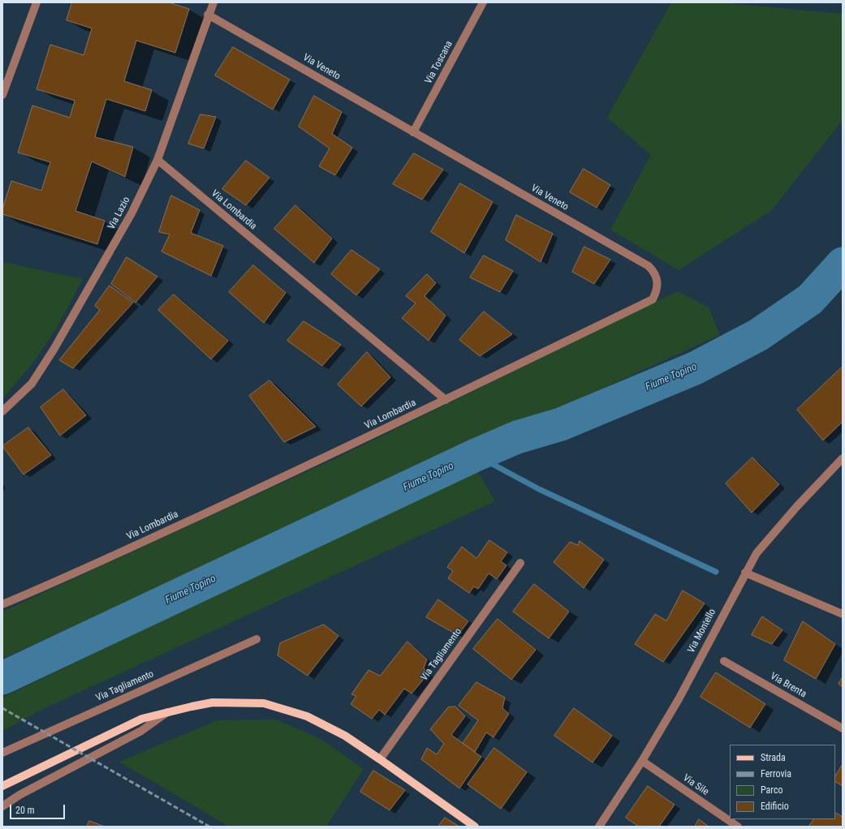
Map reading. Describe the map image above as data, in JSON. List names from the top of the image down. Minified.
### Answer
{"streets":{"street":["Via Toscana","Via Veneto","Via Lombardia","Via Lazio","Via Montello","Via Tagliamento","Via Brenta","Via Sile"]},"crossings":[["Via Toscana","Via Veneto"],["Via Veneto","Via Lombardia"],["Via Veneto","Via Lazio"],["Via Lombardia","Via Lazio"],["Via Montello","Via Sile"]],"water":["Fiume Topino"],"legend":["Strada","Ferrovia","Parco","Edificio"],"scale_bar":"20 m"}
